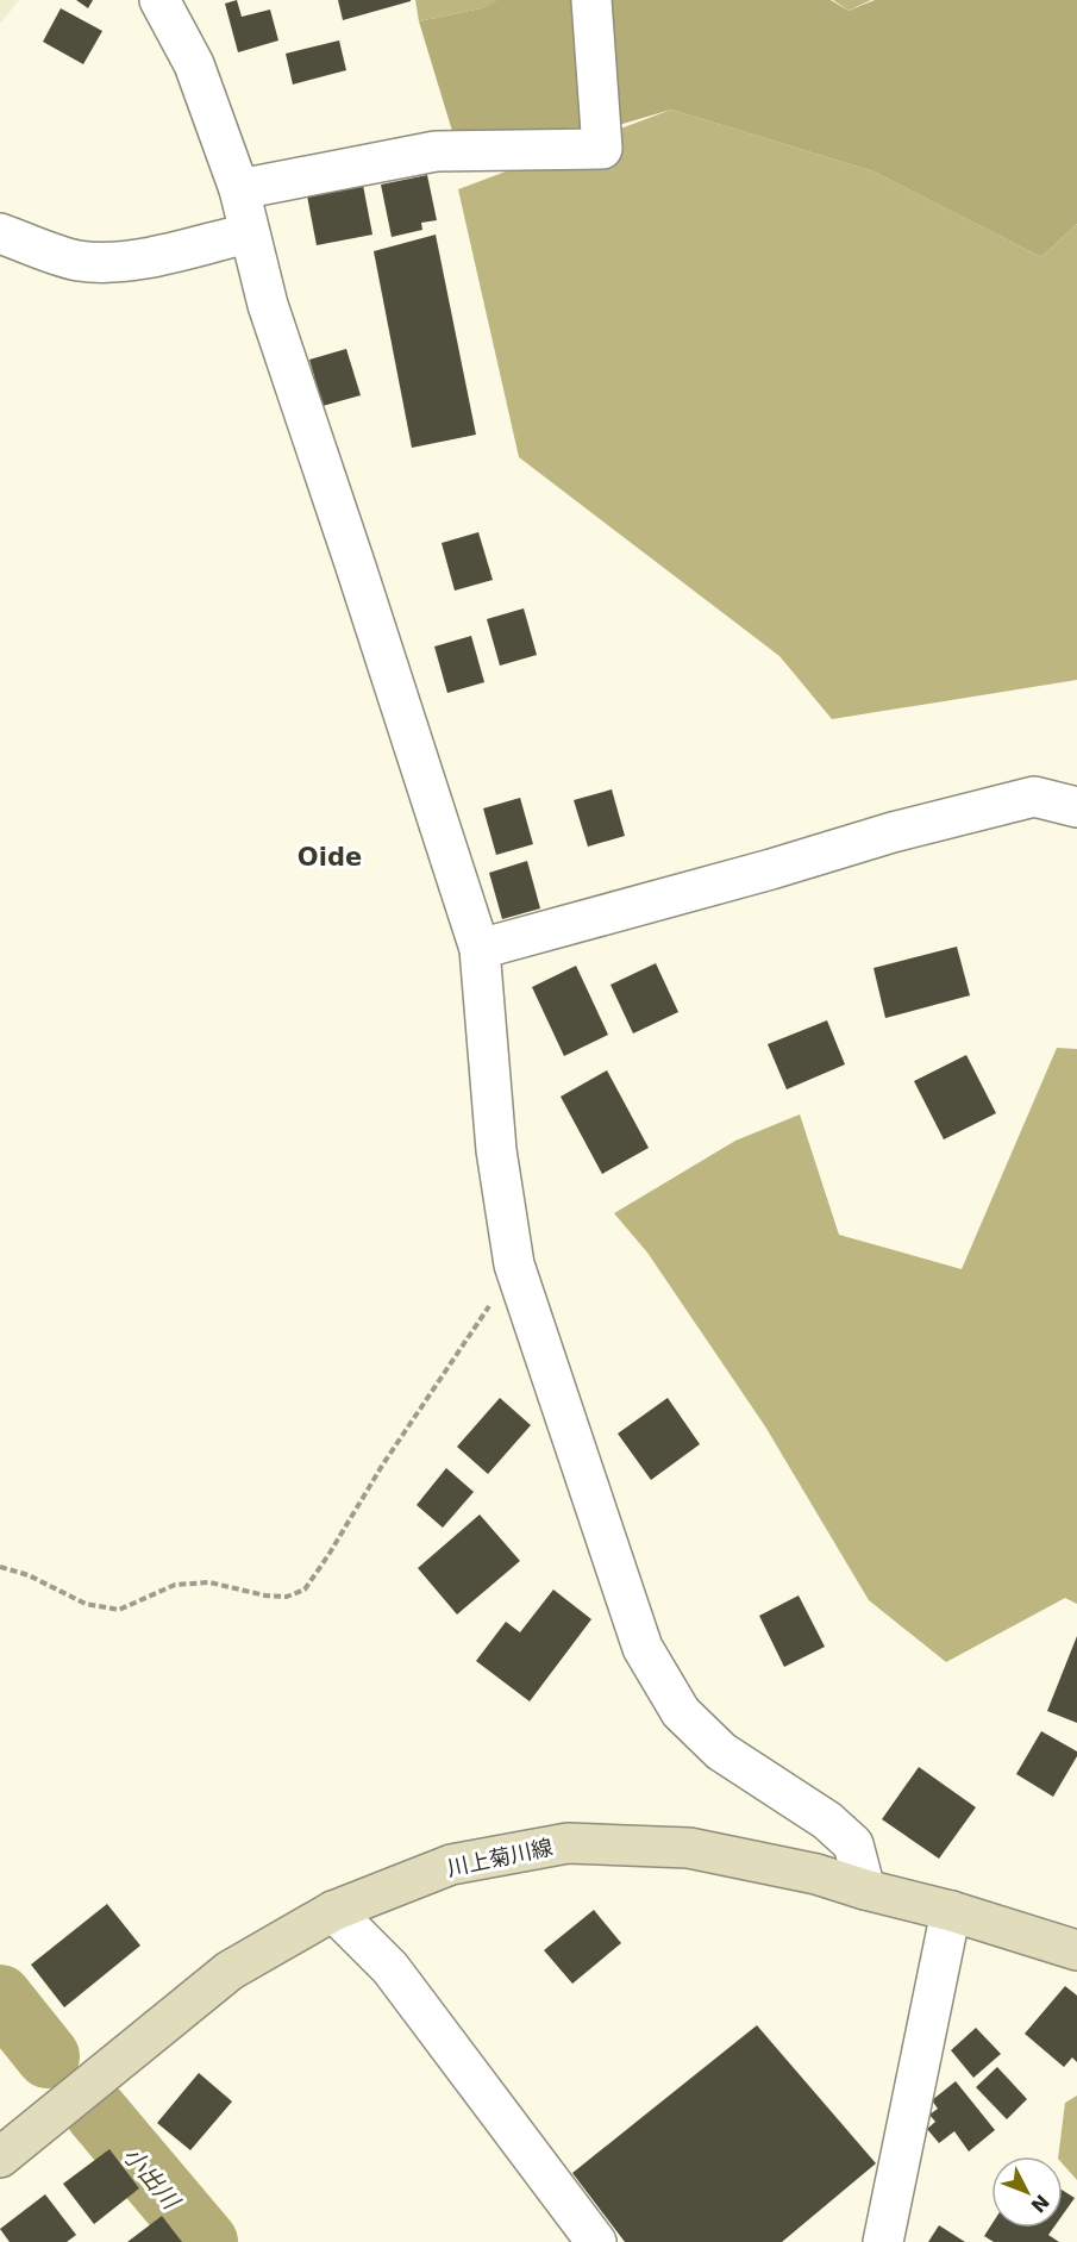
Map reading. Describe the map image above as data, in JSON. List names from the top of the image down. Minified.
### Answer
{"streets":{"main road":["川上菊川線"]},"districts":["Oide"],"water":["小出川"],"north":"bottom right"}
